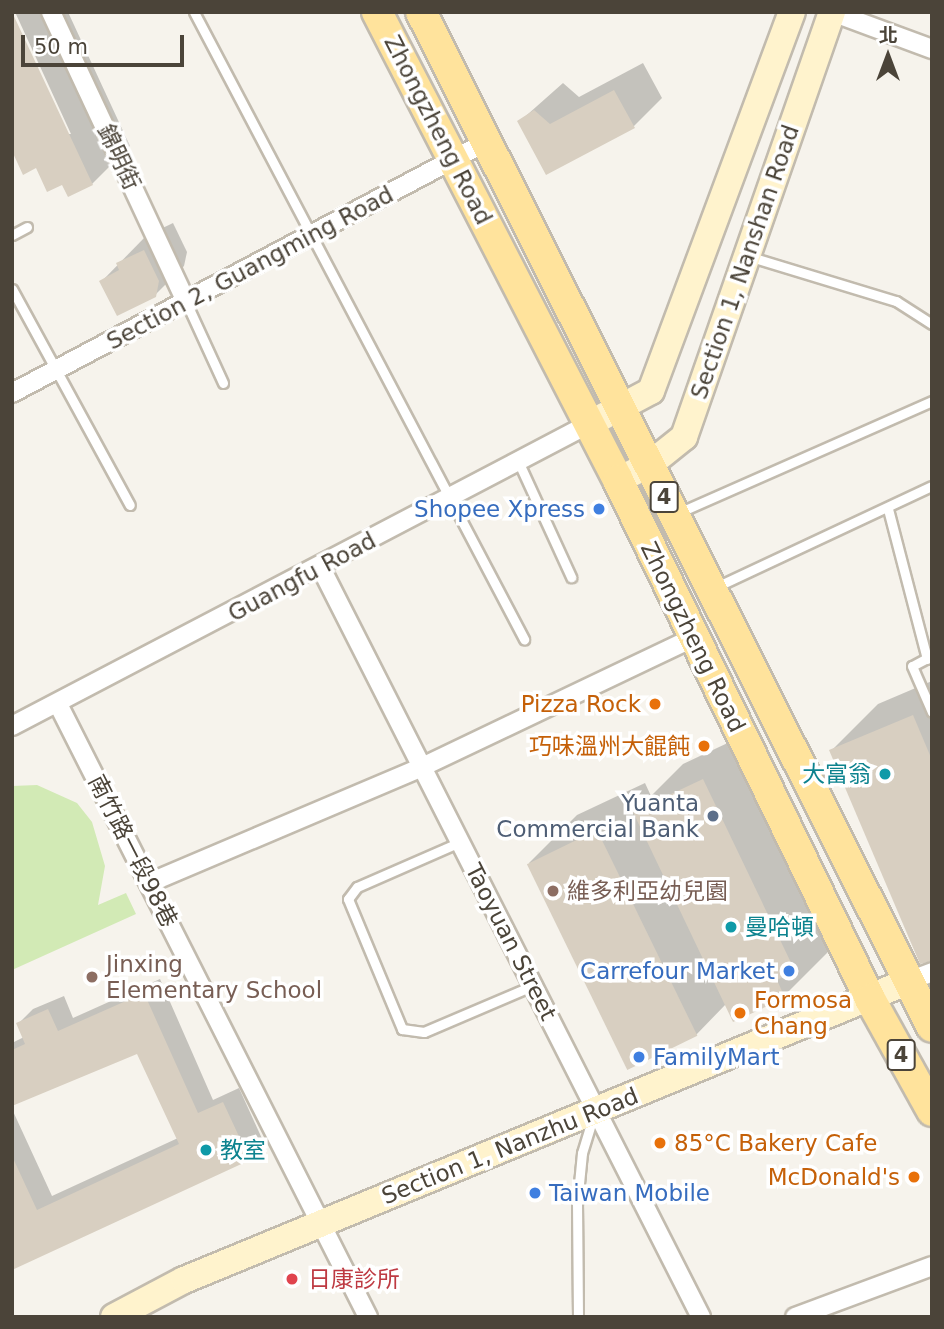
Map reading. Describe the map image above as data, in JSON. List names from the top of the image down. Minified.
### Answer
{"streets":{"main road":["Zhongzheng Road","4"],"street":["錦明街","Section 1, Nanshan Road","Section 2, Guangming Road","Guangfu Road","南竹路一段98巷","Taoyuan Street","Section 1, Nanzhu Road"]},"crossings":[["Zhongzheng Road","Section 1, Nanshan Road"],["Zhongzheng Road","Section 2, Guangming Road"],["Zhongzheng Road","Guangfu Road"],["Zhongzheng Road","Section 1, Nanzhu Road"],["錦明街","Section 2, Guangming Road"],["Section 1, Nanshan Road","Guangfu Road"],["Guangfu Road","南竹路一段98巷"],["Guangfu Road","Taoyuan Street"],["南竹路一段98巷","Section 1, Nanzhu Road"],["Taoyuan Street","Section 1, Nanzhu Road"]],"places":["Shopee Xpress","Pizza Rock","巧味溫州大餛飩","大富翁","Yuanta Commercial Bank","維多利亞幼兒園","曼哈頓","Carrefour Market","Jinxing Elementary School","Formosa Chang","FamilyMart","85°C Bakery Cafe","教室","McDonald's","Taiwan Mobile","日康診所"],"scale_bar":"50 m","north":"top"}
